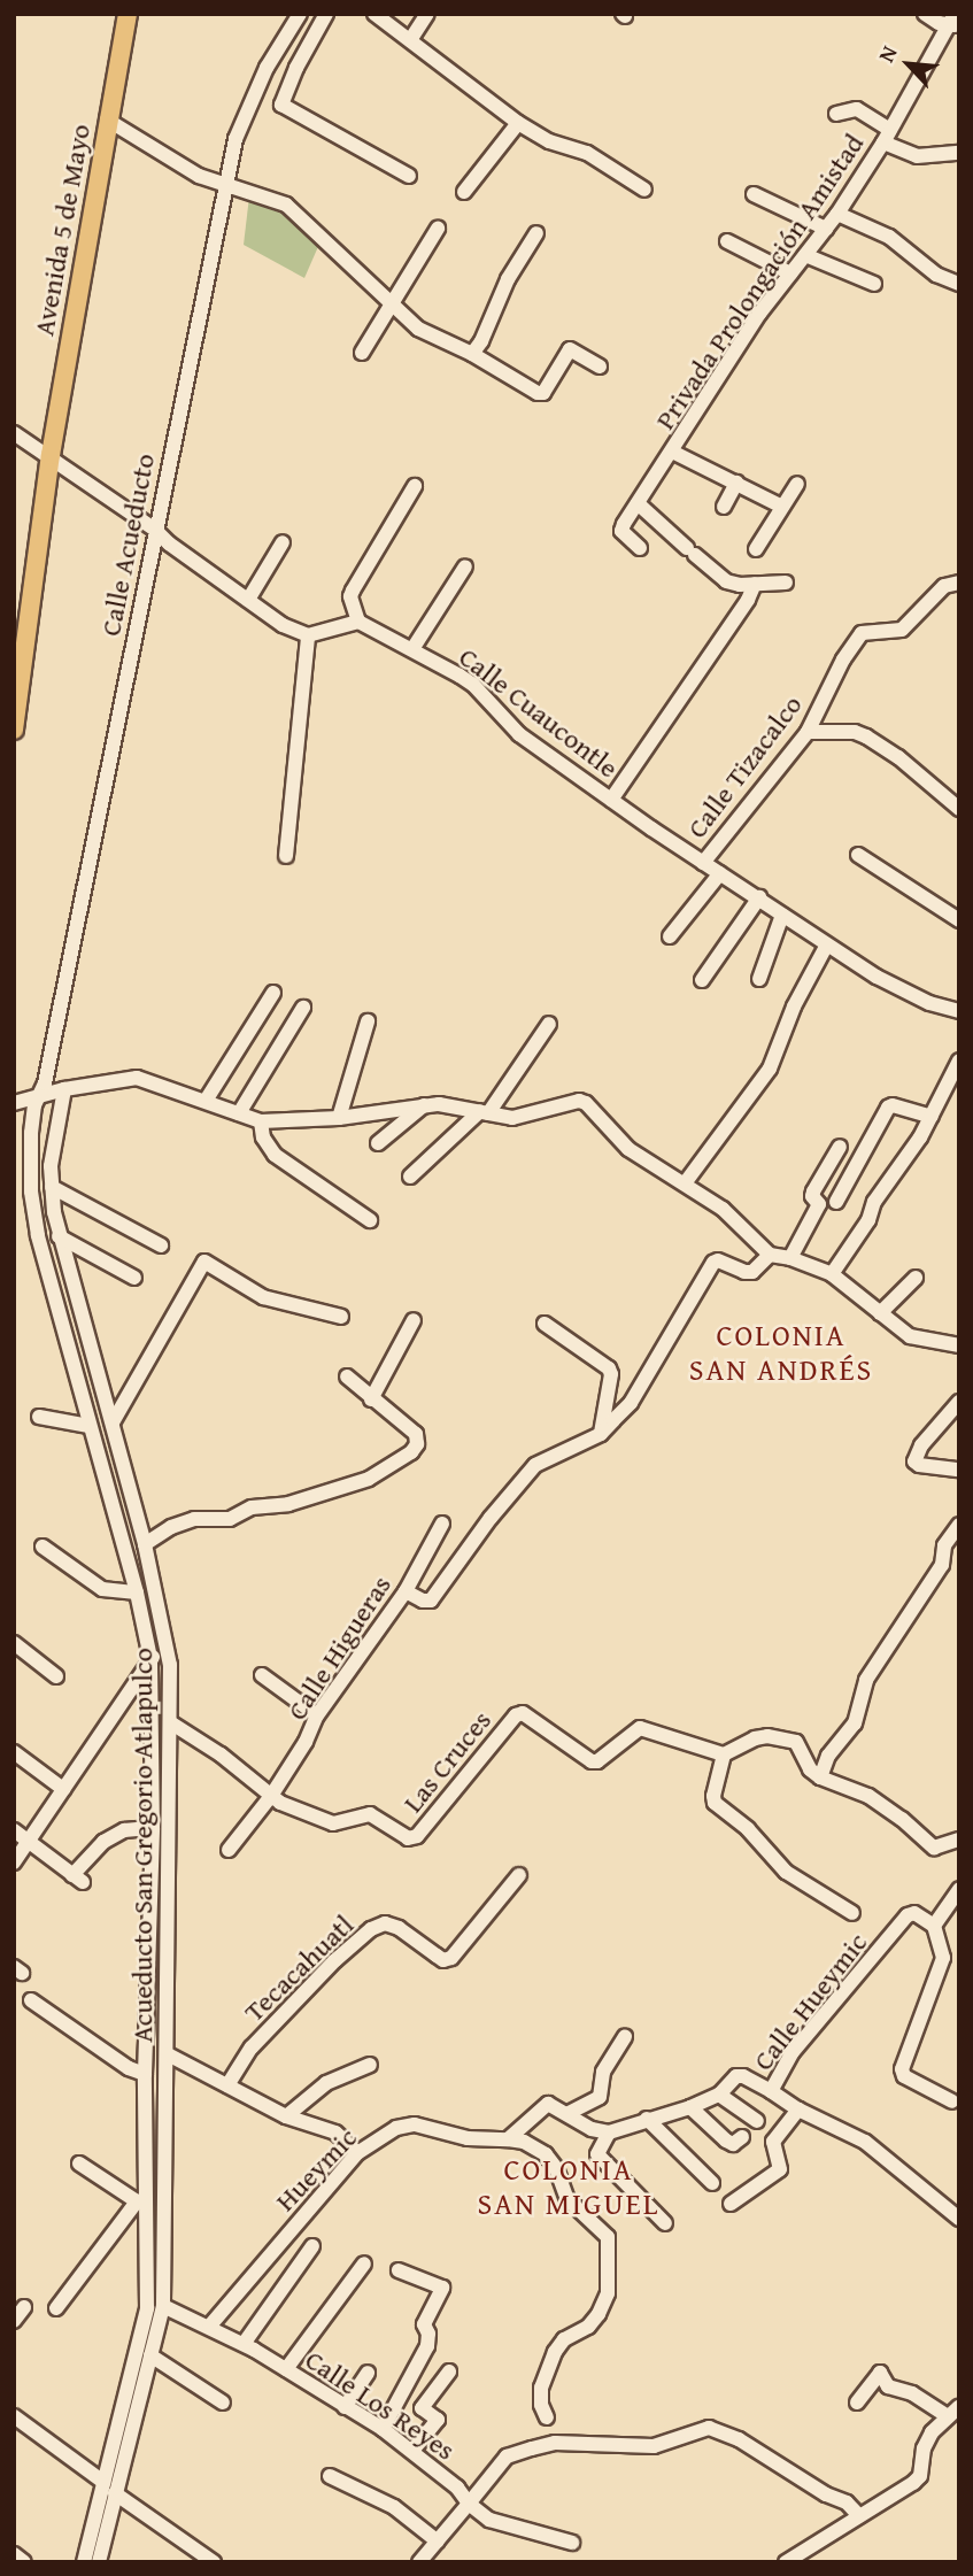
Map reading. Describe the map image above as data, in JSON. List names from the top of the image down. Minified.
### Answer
{"streets":{"main road":["Avenida 5 de Mayo"],"street":["Privada Prolongación Amistad","Calle Acueducto","Calle Cuaucontle","Calle Tizacalco","Calle Higueras","Las Cruces","Acueducto San Gregorio Atlapulco","Tecacahuatl","Calle Hueymic","Hueymic","Calle Los Reyes"]},"crossings":[["Calle Acueducto","Acueducto San Gregorio Atlapulco"],["Calle Cuaucontle","Calle Tizacalco"],["Calle Higueras","Las Cruces"],["Las Cruces","Acueducto San Gregorio Atlapulco"],["Acueducto San Gregorio Atlapulco","Calle Los Reyes"],["Hueymic","Calle Los Reyes"]],"districts":["COLONIA SAN ANDRÉS","COLONIA SAN MIGUEL"],"north":"top left"}
